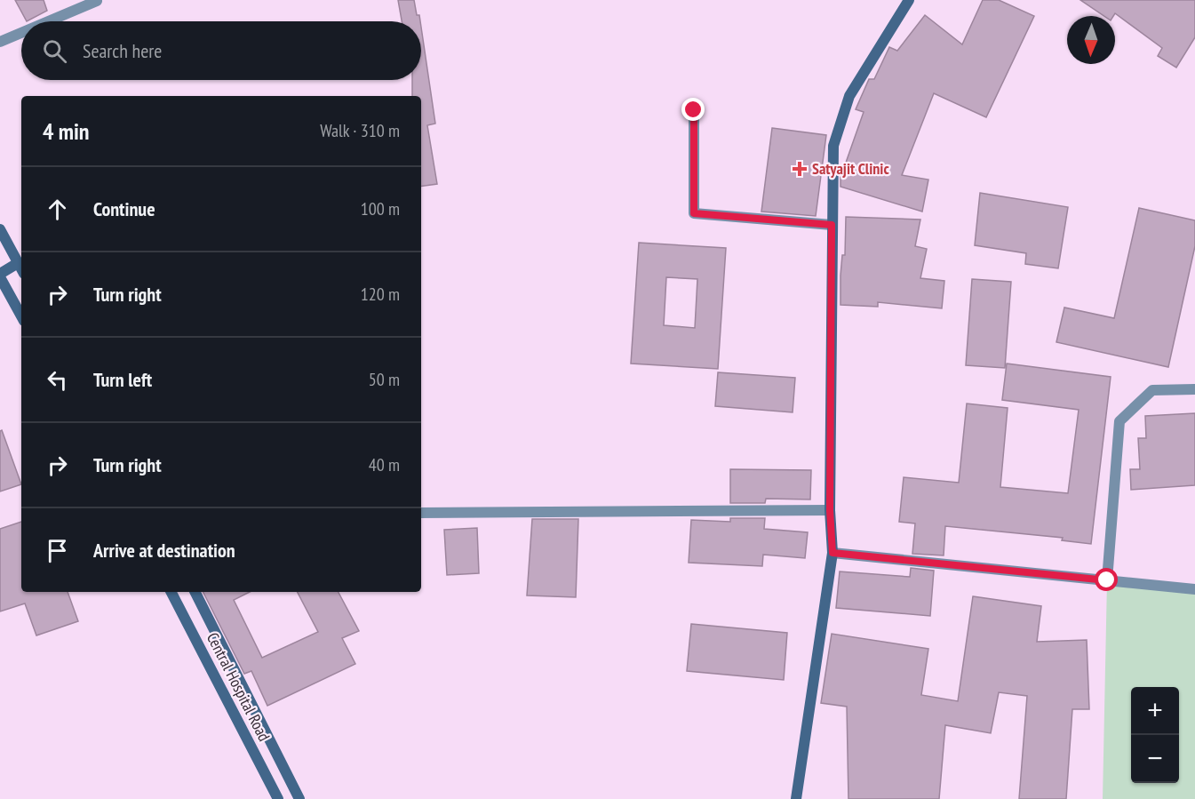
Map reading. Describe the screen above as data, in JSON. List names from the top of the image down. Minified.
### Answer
{"streets":{"street":["Central Hospital Road"]},"places":{"health":["Satyajit Clinic"]},"north":"bottom","page":{"search":"Search here","heading":["4 min","Walk · 310 m"],"list":[["Continue","100 m"],["Turn right","120 m"],["Turn left","50 m"],["Turn right","40 m"],"Arrive at destination"],"map_buttons":["+","−"]}}
